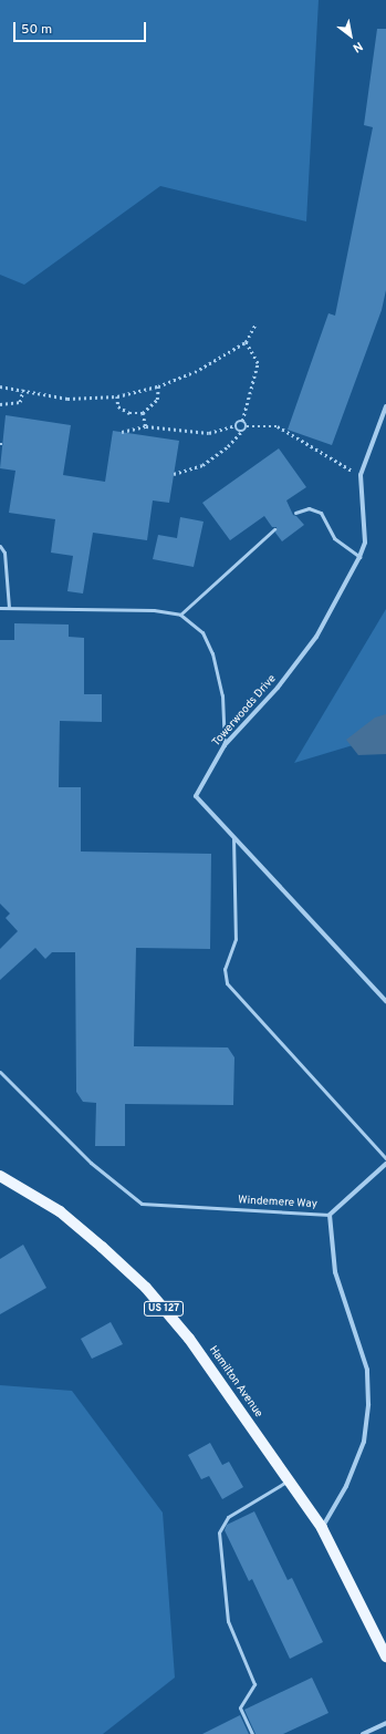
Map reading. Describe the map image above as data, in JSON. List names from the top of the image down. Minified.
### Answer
{"streets":{"main road":["US 127","Hamilton Avenue"],"street":["Towerwoods Drive","Windemere Way"]},"crossings":[["Windemere Way","Hamilton Avenue"]],"scale_bar":"50 m","north":"bottom right"}
